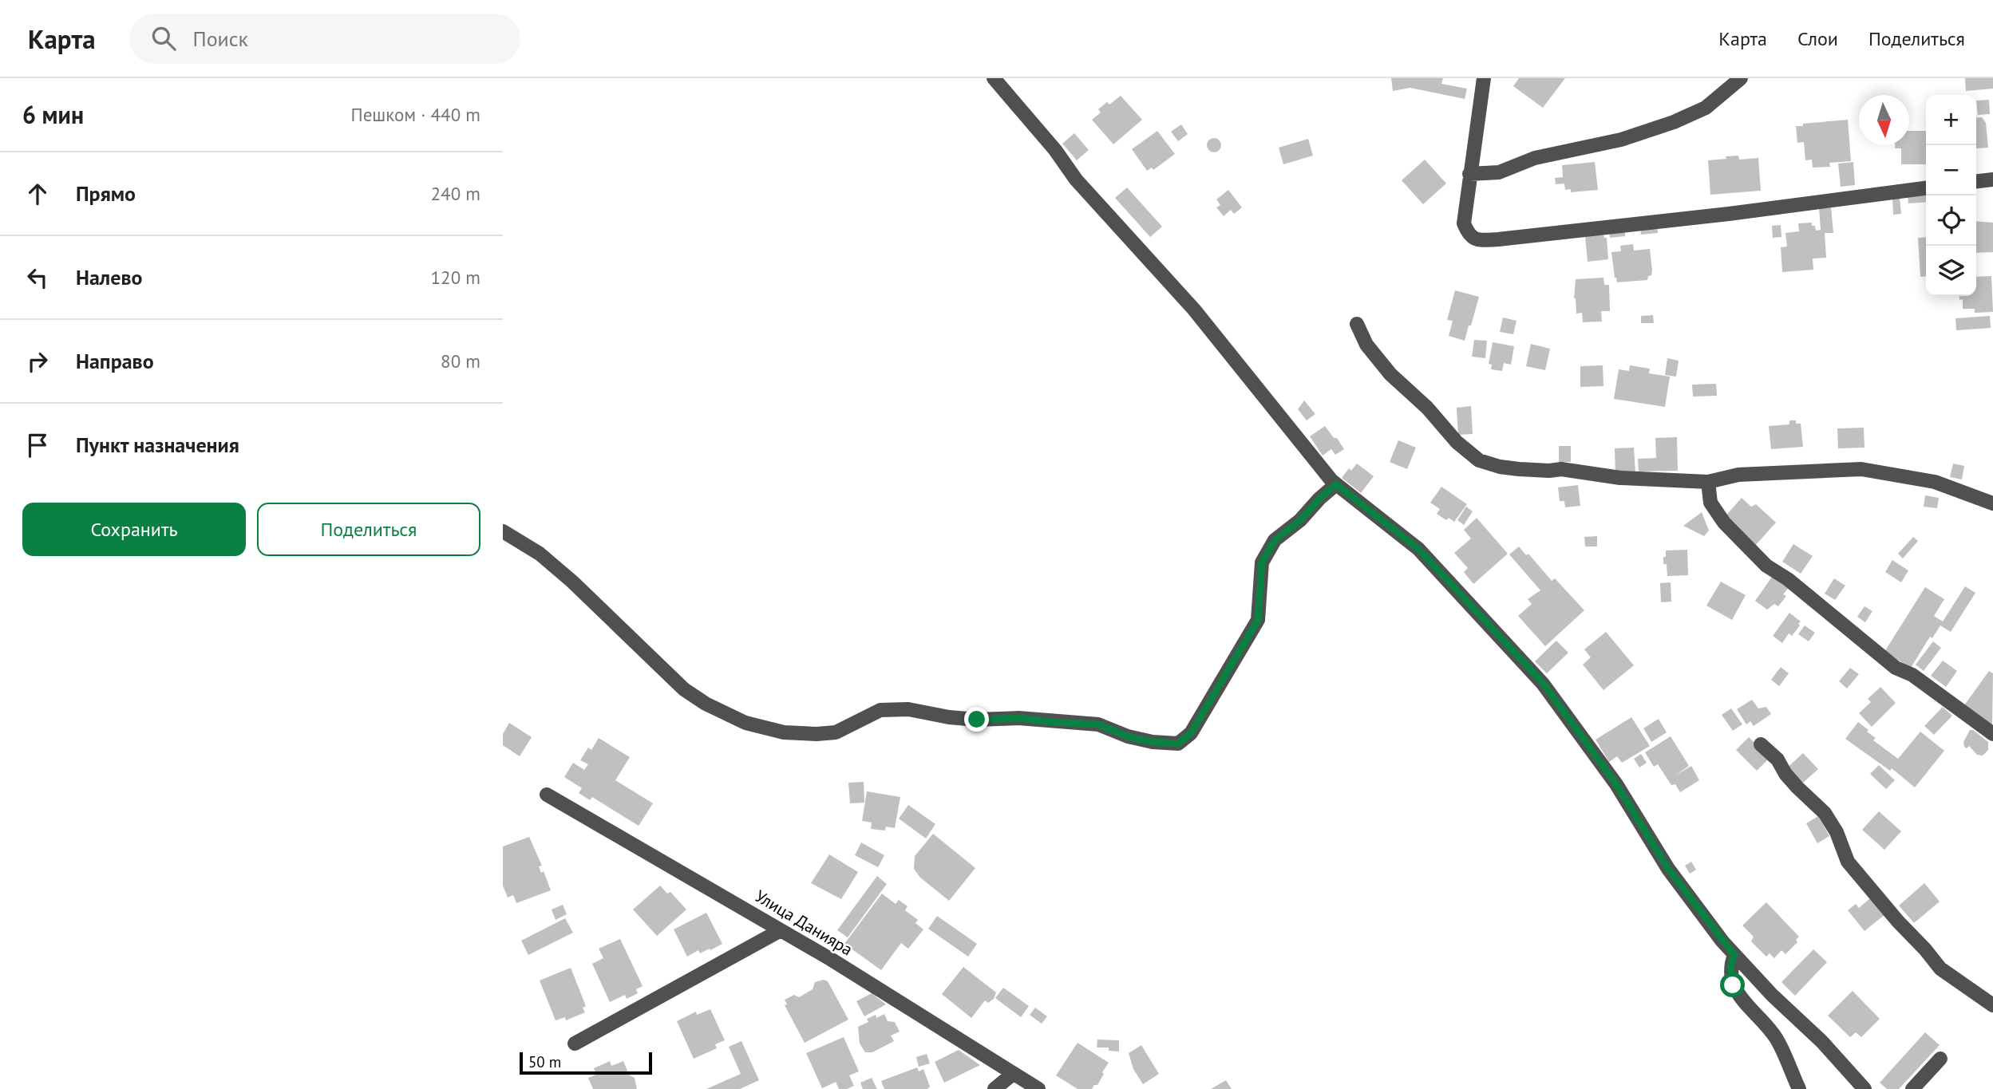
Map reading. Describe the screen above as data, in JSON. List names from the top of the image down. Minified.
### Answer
{"streets":{"street":["Улица Данияра"]},"scale_bar":"50 m","north":"bottom","page":{"header":"Карта","search":"Поиск","nav":["Карта","Слои","Поделиться"],"heading":["6 мин","Пешком · 440 m"],"map_buttons":["+","−"],"list":[["Прямо","240 m"],["Налево","120 m"],["Направо","80 m"],"Пункт назначения"],"buttons":["Сохранить","Поделиться"],"scale":"50 m"}}
